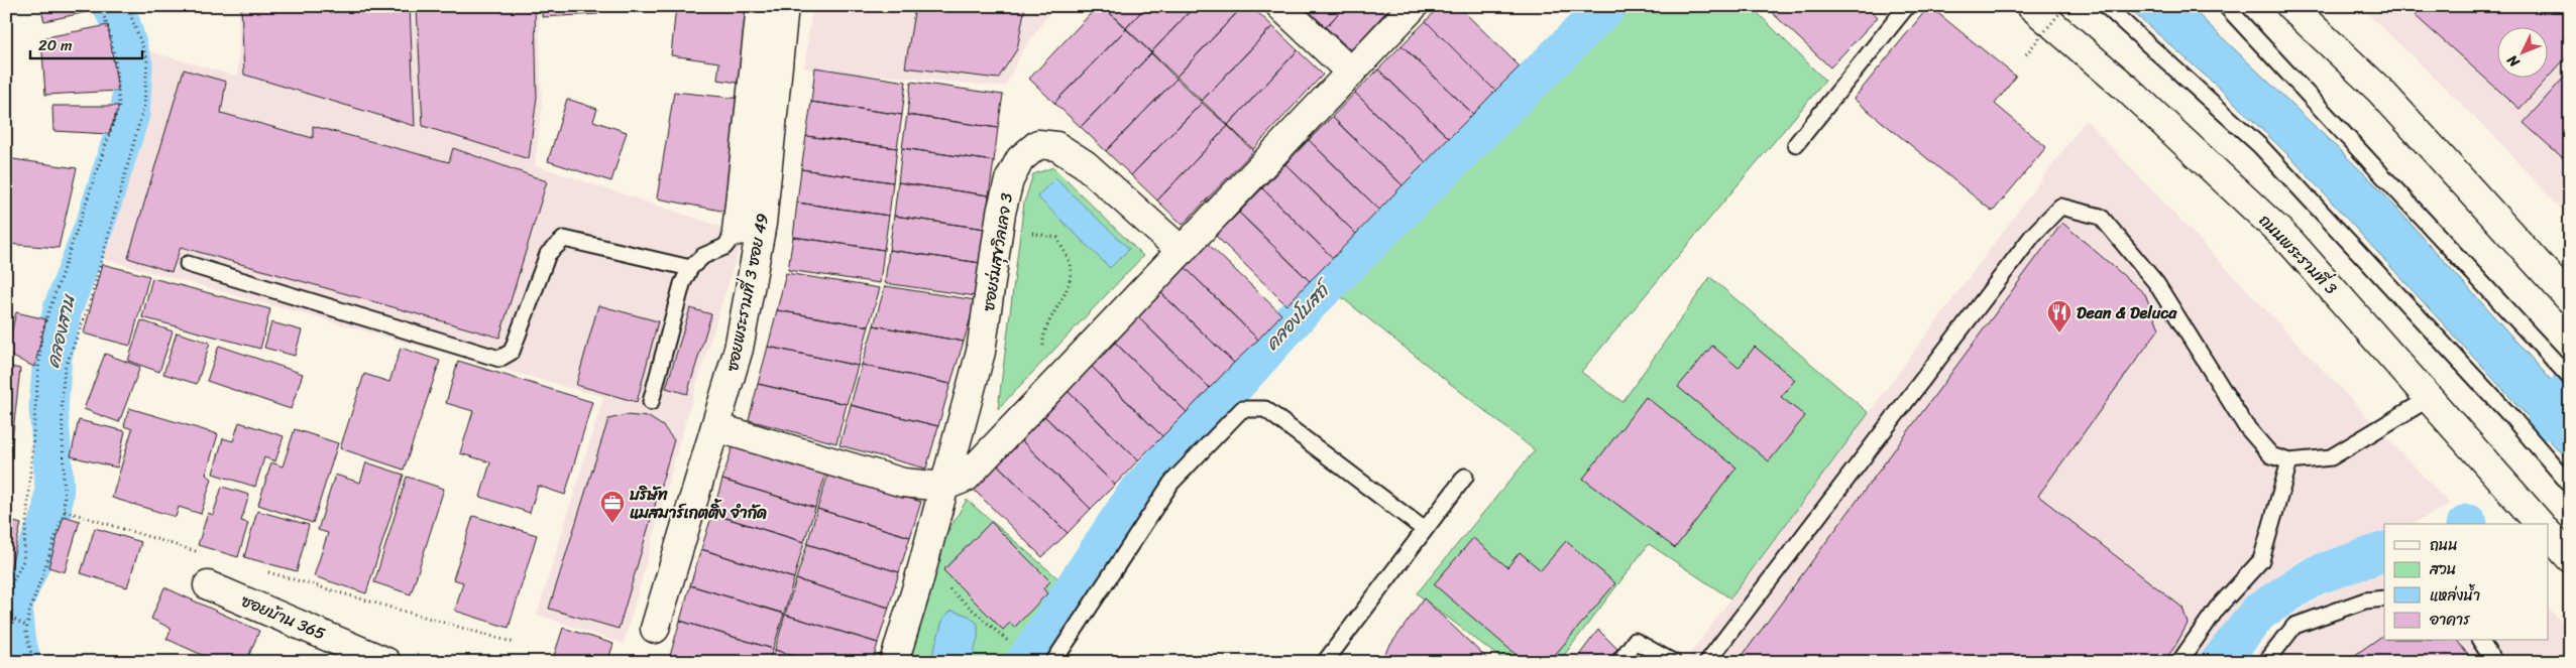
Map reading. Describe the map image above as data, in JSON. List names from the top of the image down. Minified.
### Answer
{"streets":{"street":["ซอยร่มสุขวิลเลจ 3","ถนนพระรามที่ 3","ซอยพระรามที่ 3 ซอย 49","ซอยบ้าน 365"]},"water":["คลองโบสถ์","คลองสาน"],"places":{"restaurant":["Dean & Deluca"],"office":["บริษัท แมสมาร์เกตติ้ง จำกัด"]},"legend":["ถนน","สวน","แหล่งน้ำ","อาคาร"],"scale_bar":"20 m","north":"bottom left"}
